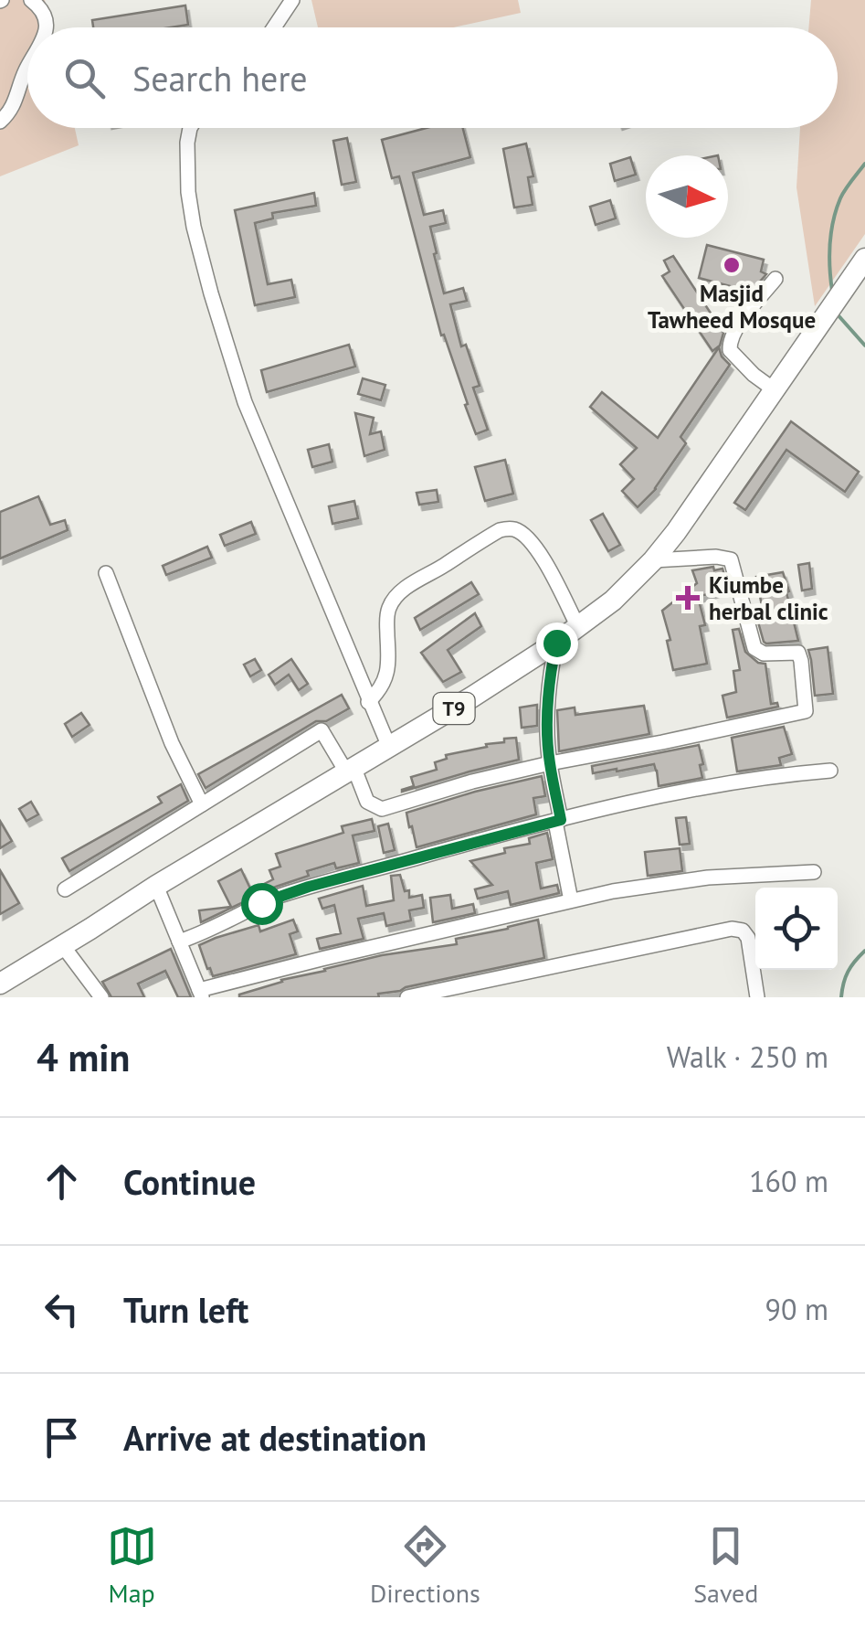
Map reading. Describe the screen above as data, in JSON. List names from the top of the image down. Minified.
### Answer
{"streets":{"highway":["T9"]},"places":{"other":["Masjid Tawheed Mosque"],"health":["Kiumbe herbal clinic"]},"north":"right","page":{"search":"Search here","heading":["4 min","Walk · 250 m"],"list":[["Continue","160 m"],["Turn left","90 m"],"Arrive at destination"],"nav":["Map","Directions","Saved"]}}
